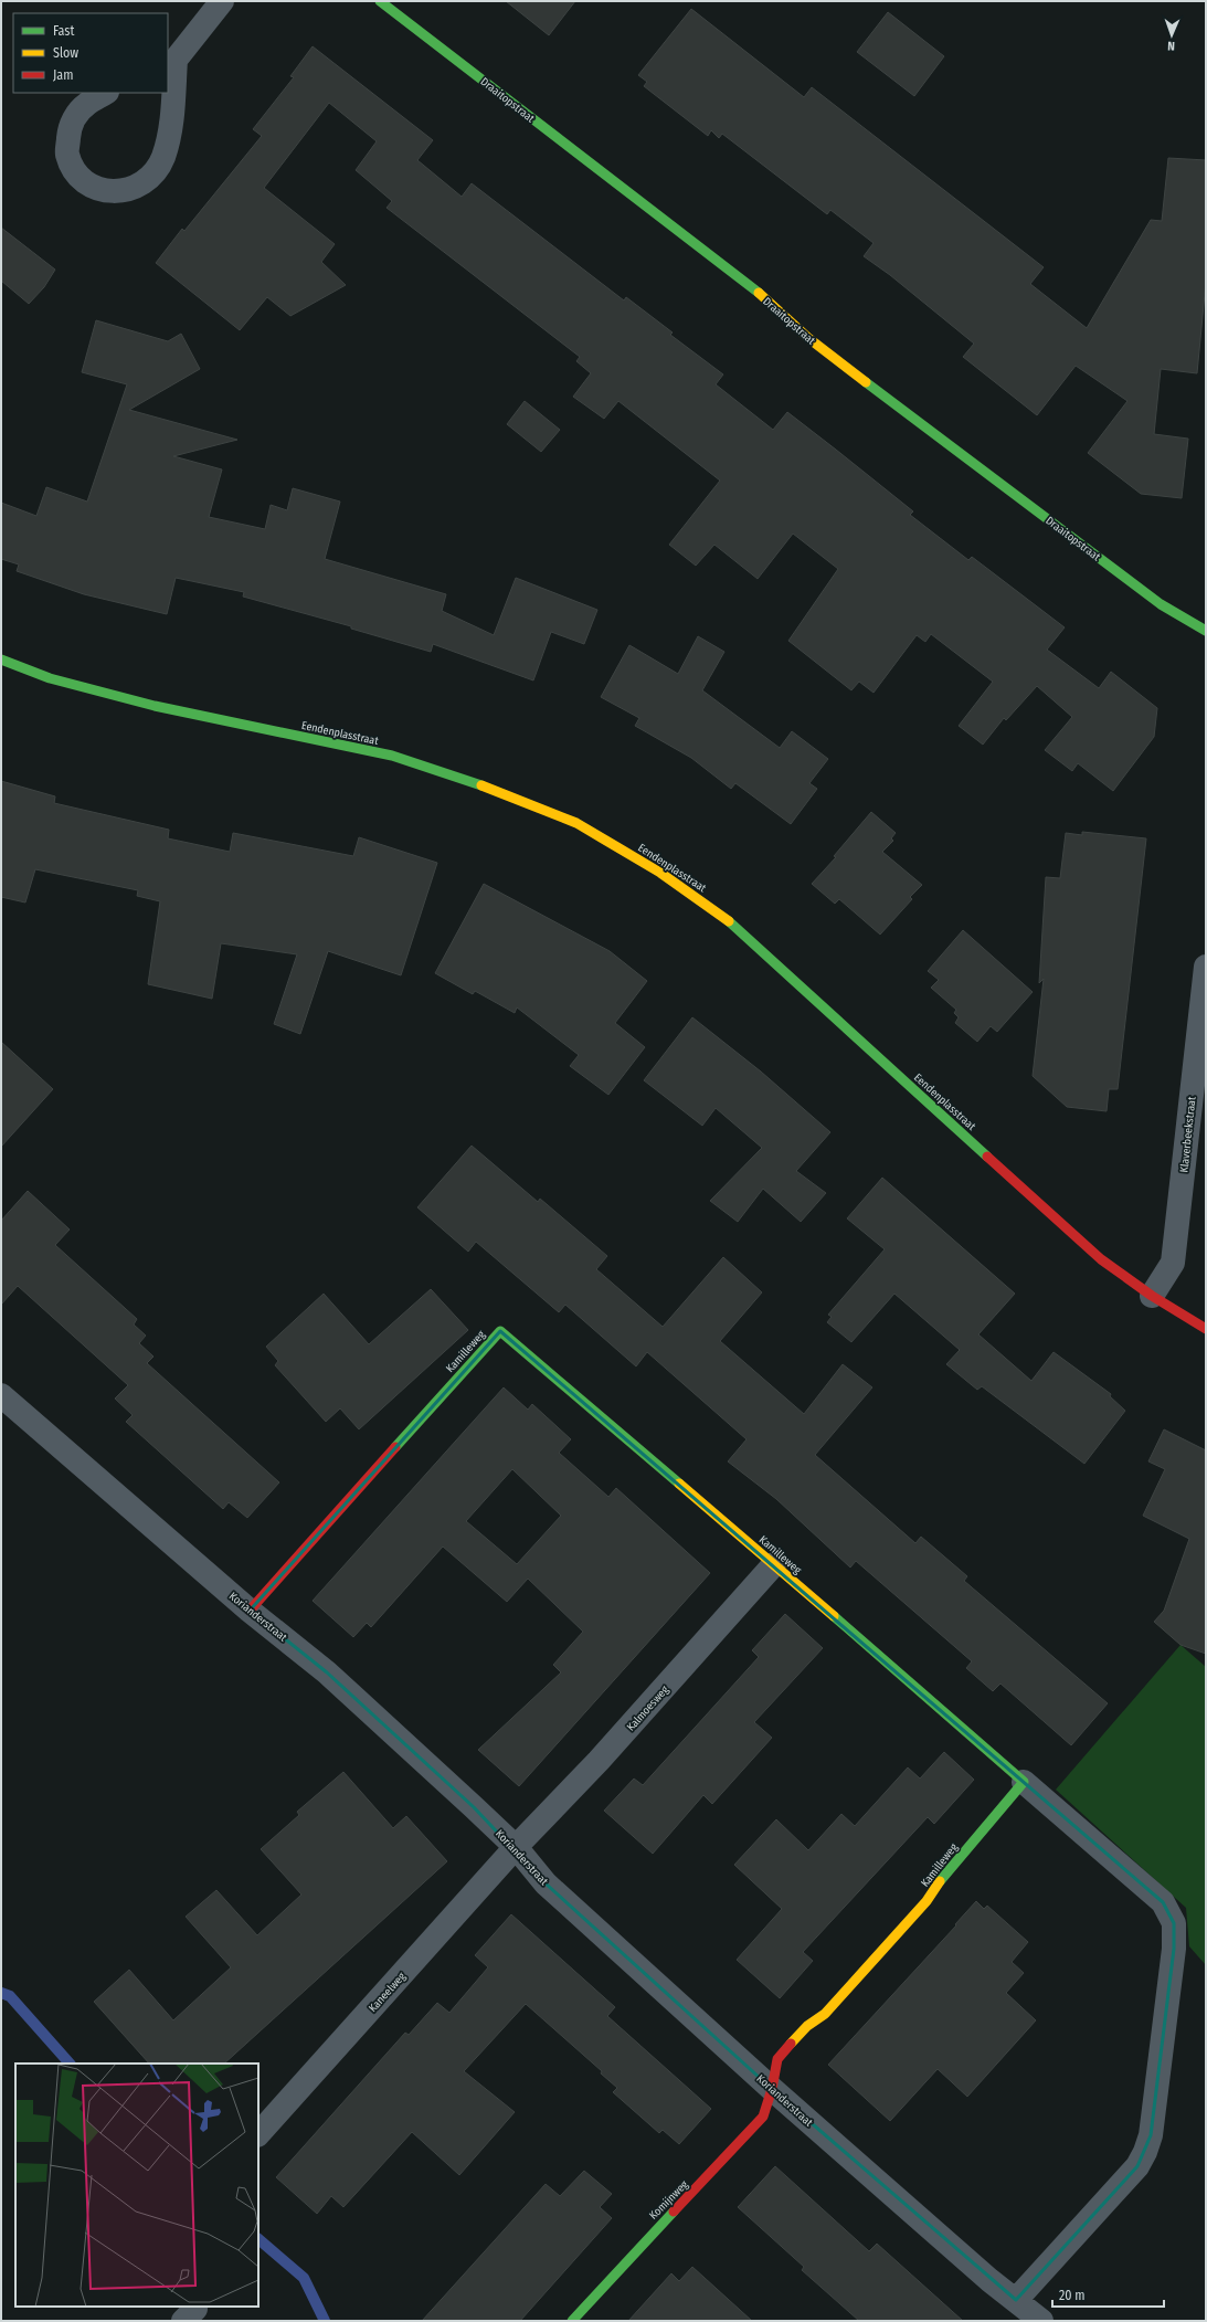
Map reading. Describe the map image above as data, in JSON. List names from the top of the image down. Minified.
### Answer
{"streets":{"street":["Draaitopstraat","Eendenplasstraat","Klaverbeekstraat","Kamilleweg","Korianderstraat","Kalmoesweg","Kaneelweg","Komijnweg"]},"crossings":[["Eendenplasstraat","Klaverbeekstraat"],["Kamilleweg","Korianderstraat"],["Kamilleweg","Kalmoesweg"],["Kamilleweg","Komijnweg"],["Korianderstraat","Kalmoesweg"],["Korianderstraat","Kaneelweg"],["Korianderstraat","Komijnweg"],["Kalmoesweg","Kaneelweg"]],"legend":["Fast","Slow","Jam"],"scale_bar":"20 m","north":"bottom"}
